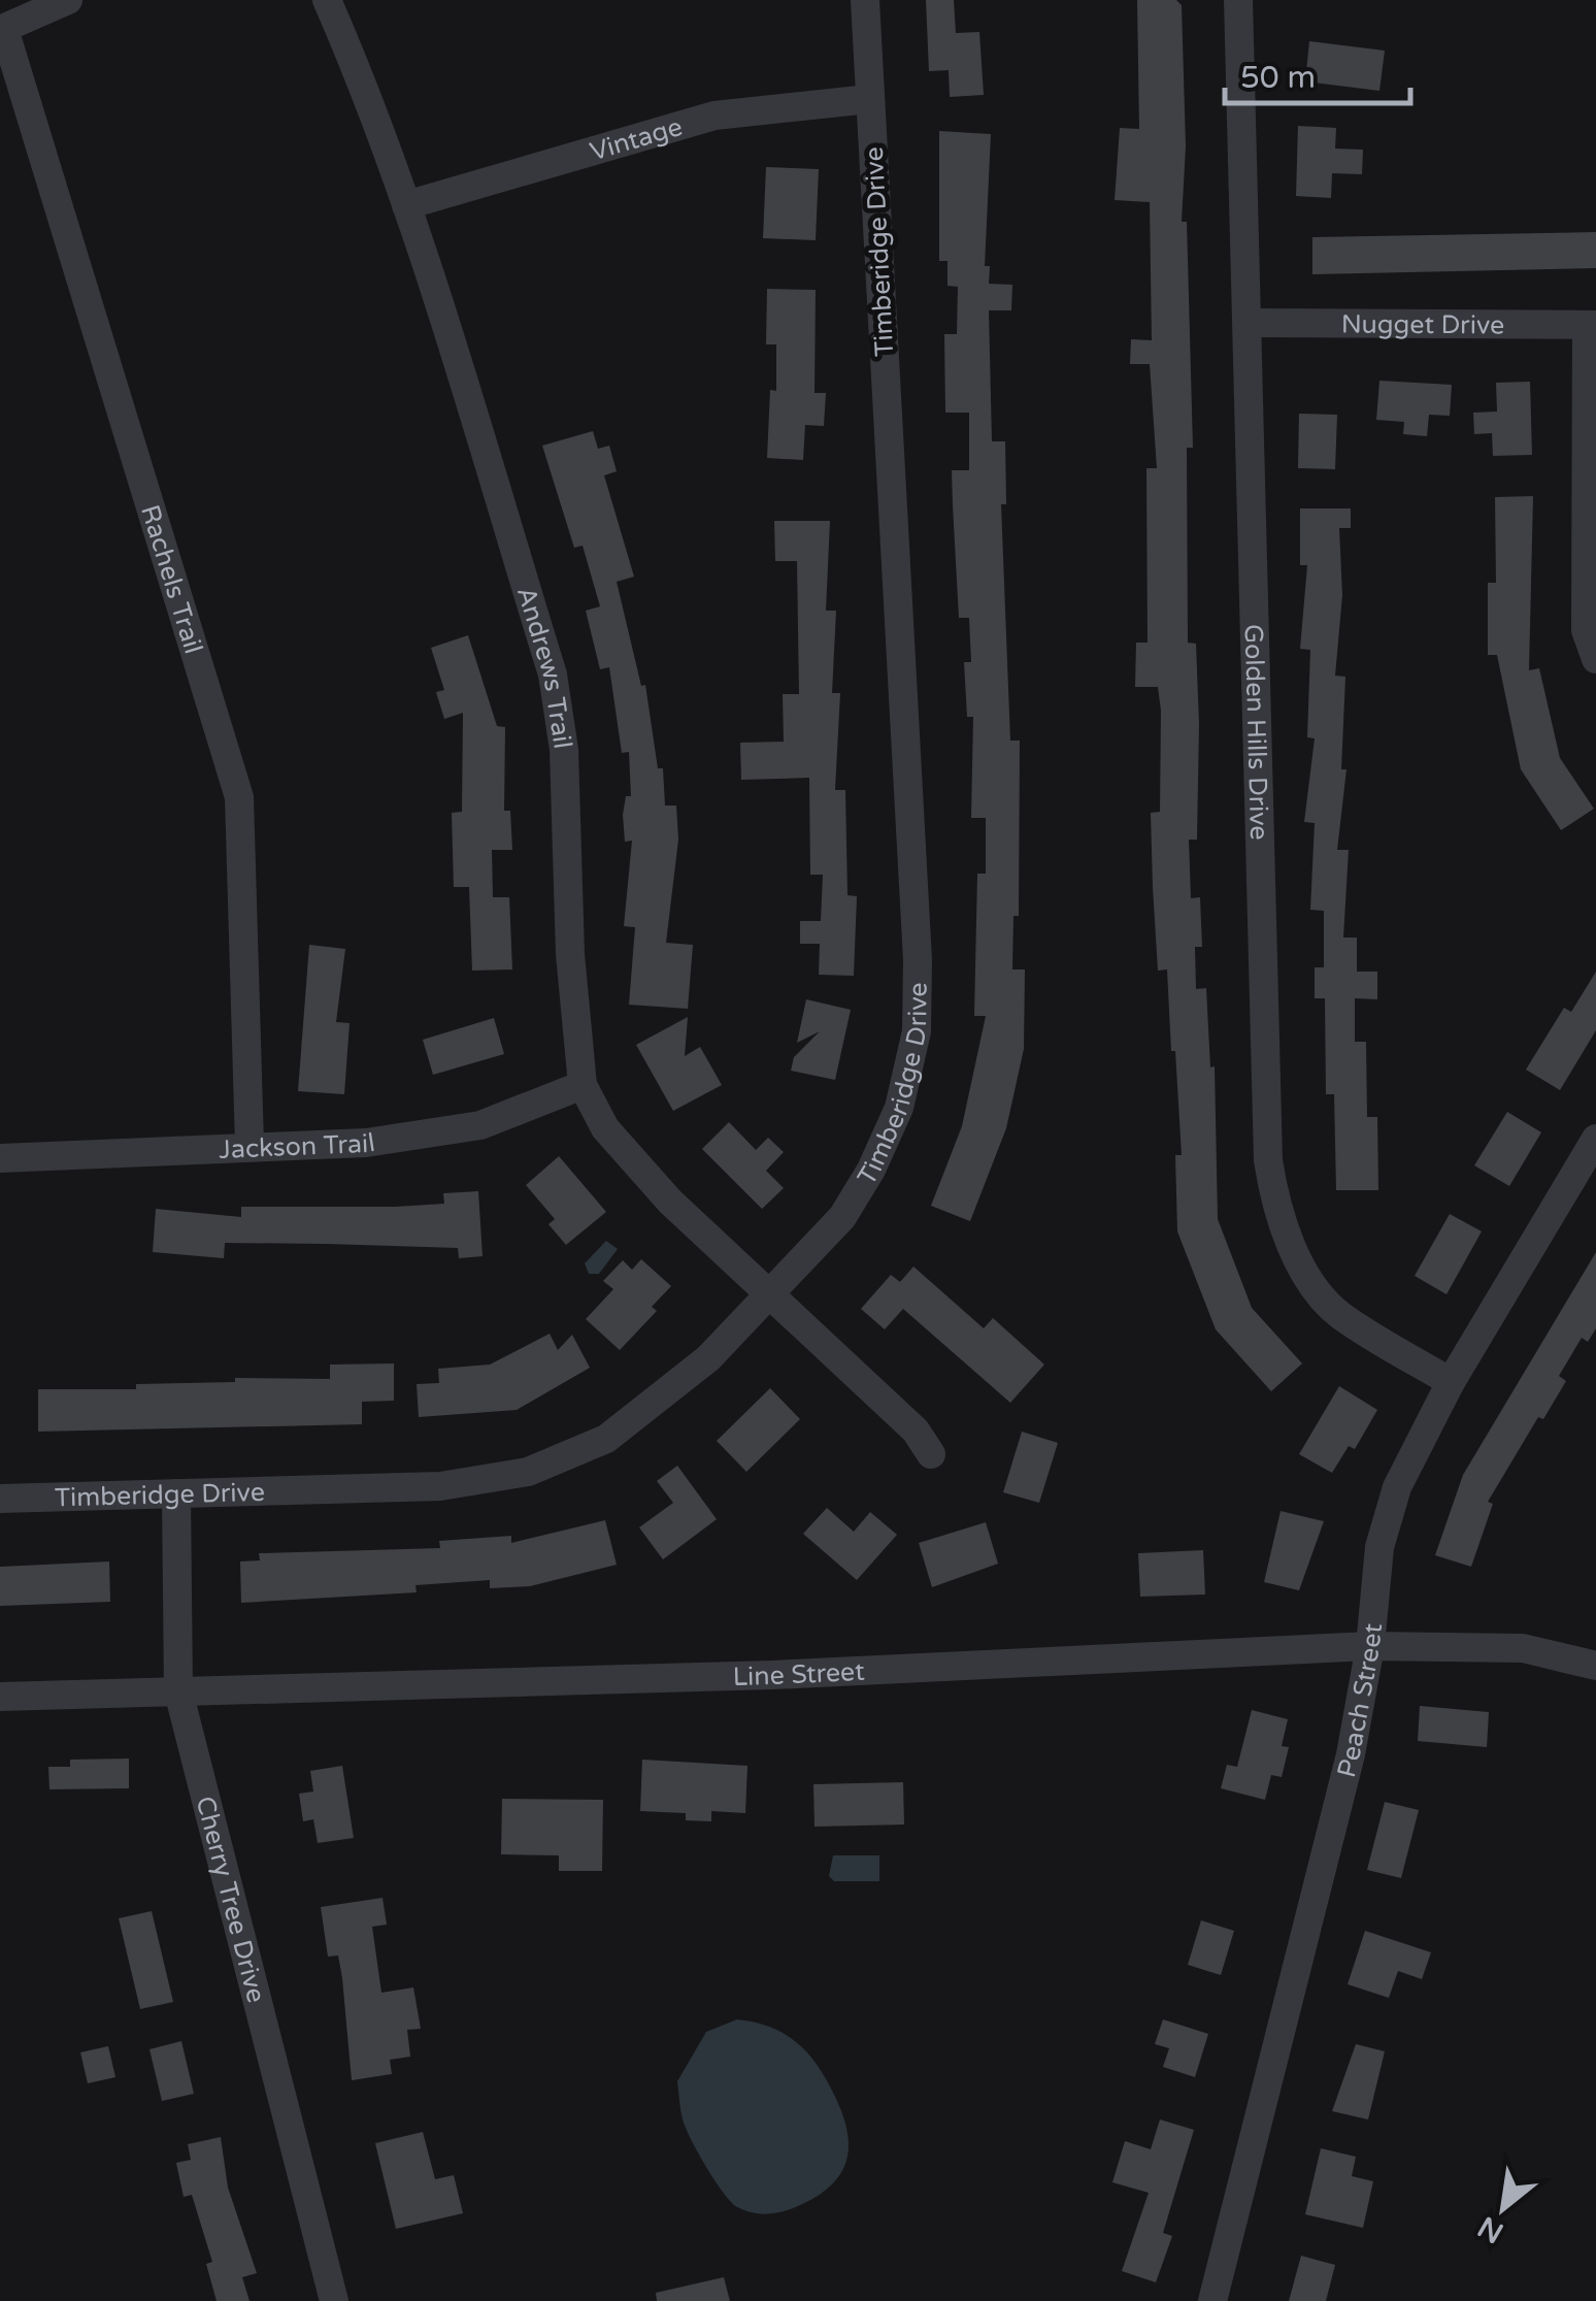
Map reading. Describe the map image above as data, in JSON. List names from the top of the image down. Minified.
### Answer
{"streets":{"street":["Vintage","Timberidge Drive","Nugget Drive","Rachels Trail","Andrews Trail","Golden Hills Drive","Jackson Trail","Line Street","Peach Street","Cherry Tree Drive"]},"crossings":[["Vintage","Timberidge Drive"],["Vintage","Andrews Trail"],["Timberidge Drive","Andrews Trail"],["Timberidge Drive","Cherry Tree Drive"],["Nugget Drive","Golden Hills Drive"],["Rachels Trail","Jackson Trail"],["Andrews Trail","Jackson Trail"],["Golden Hills Drive","Peach Street"],["Line Street","Peach Street"],["Line Street","Cherry Tree Drive"]],"scale_bar":"50 m","north":"bottom left"}
